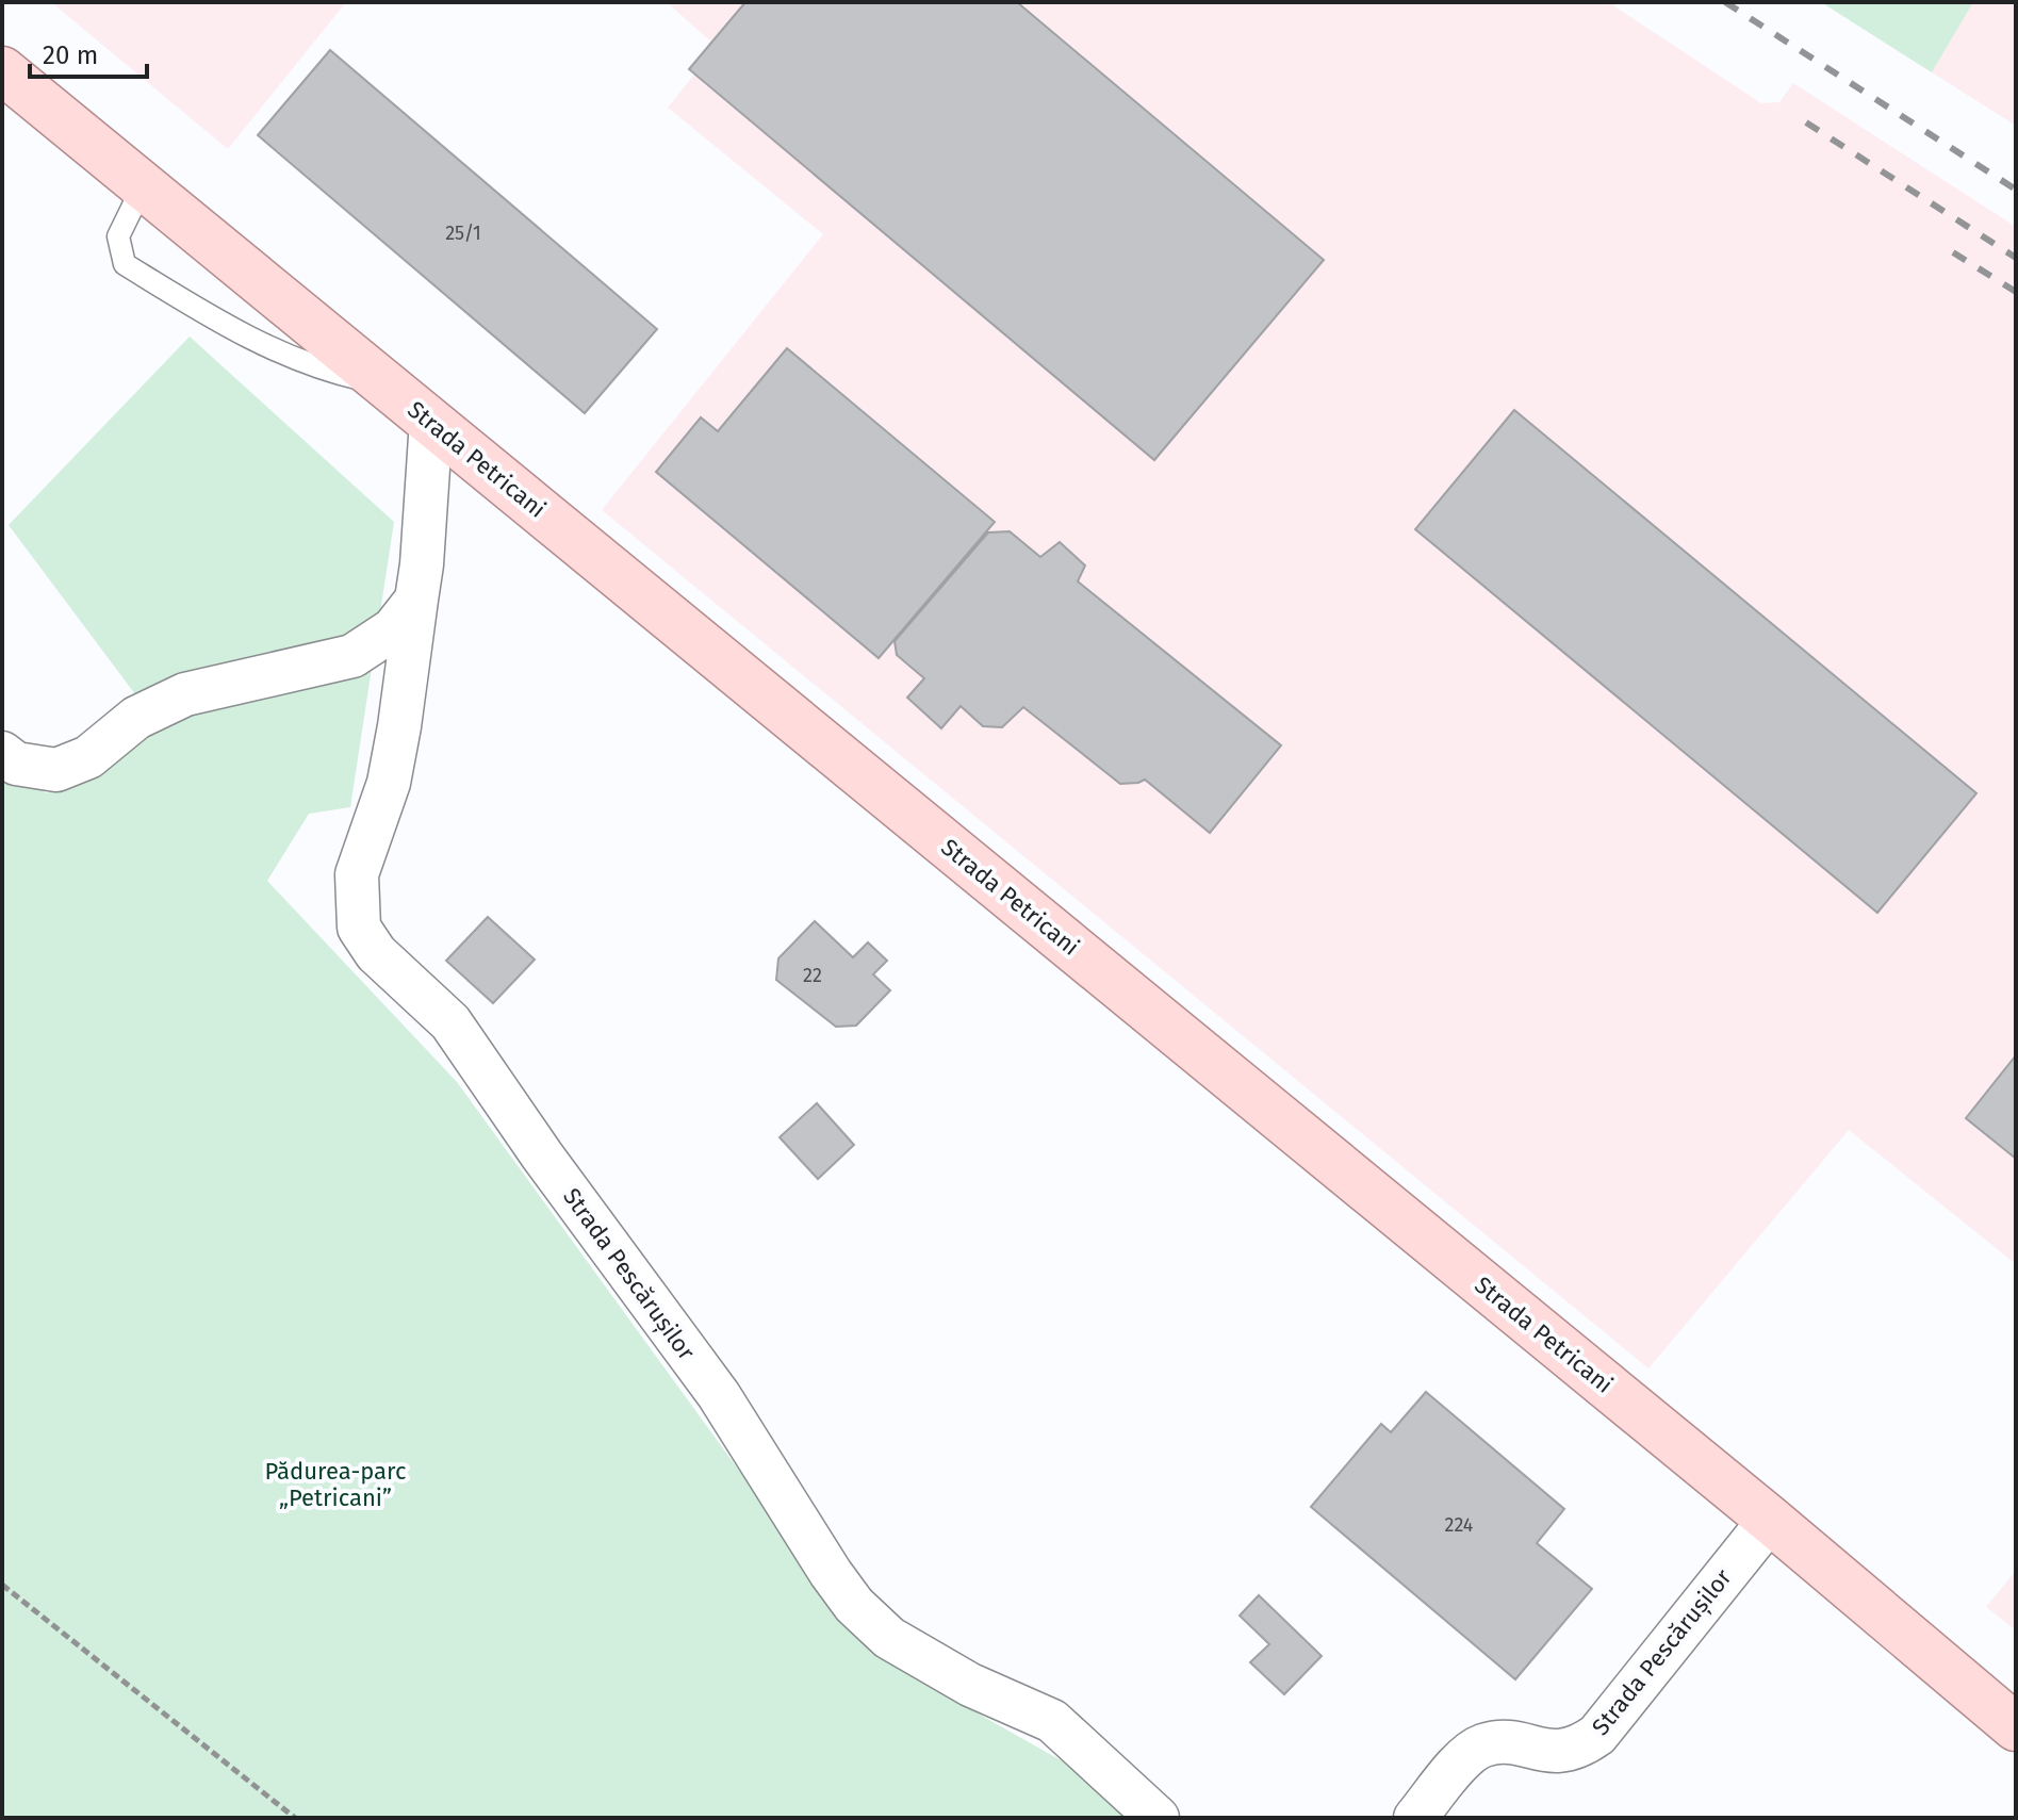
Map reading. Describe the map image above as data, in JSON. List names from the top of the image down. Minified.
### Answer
{"streets":{"main road":["Strada Petricani"],"street":["Strada Pescărușilor"]},"crossings":[["Strada Petricani","Strada Pescărușilor"]],"parks":["Pădurea-parc „Petricani”"],"house_numbers":["25/1","22","224"],"scale_bar":"20 m"}
